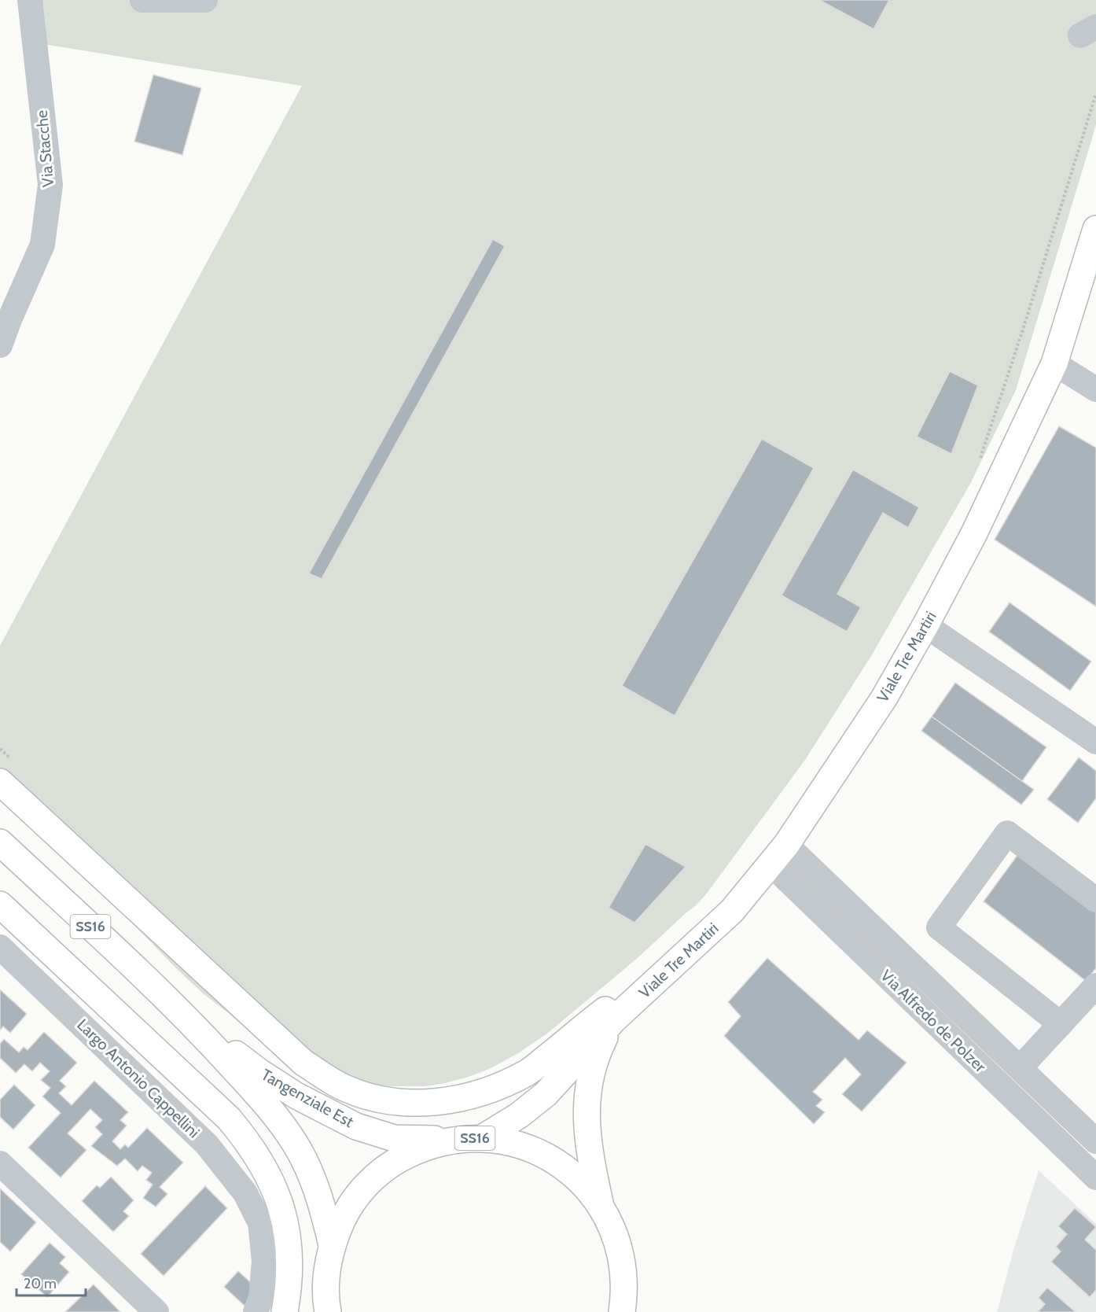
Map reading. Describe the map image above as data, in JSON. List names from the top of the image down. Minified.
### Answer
{"streets":{"main road":["Viale Tre Martiri","SS16","Tangenziale Est"],"street":["Via Stacche","Via Alfredo de Polzer","Largo Antonio Cappellini"]},"crossings":[["Viale Tre Martiri","SS16"],["Viale Tre Martiri","Via Alfredo de Polzer"],["SS16","Tangenziale Est"]],"scale_bar":"20 m"}
